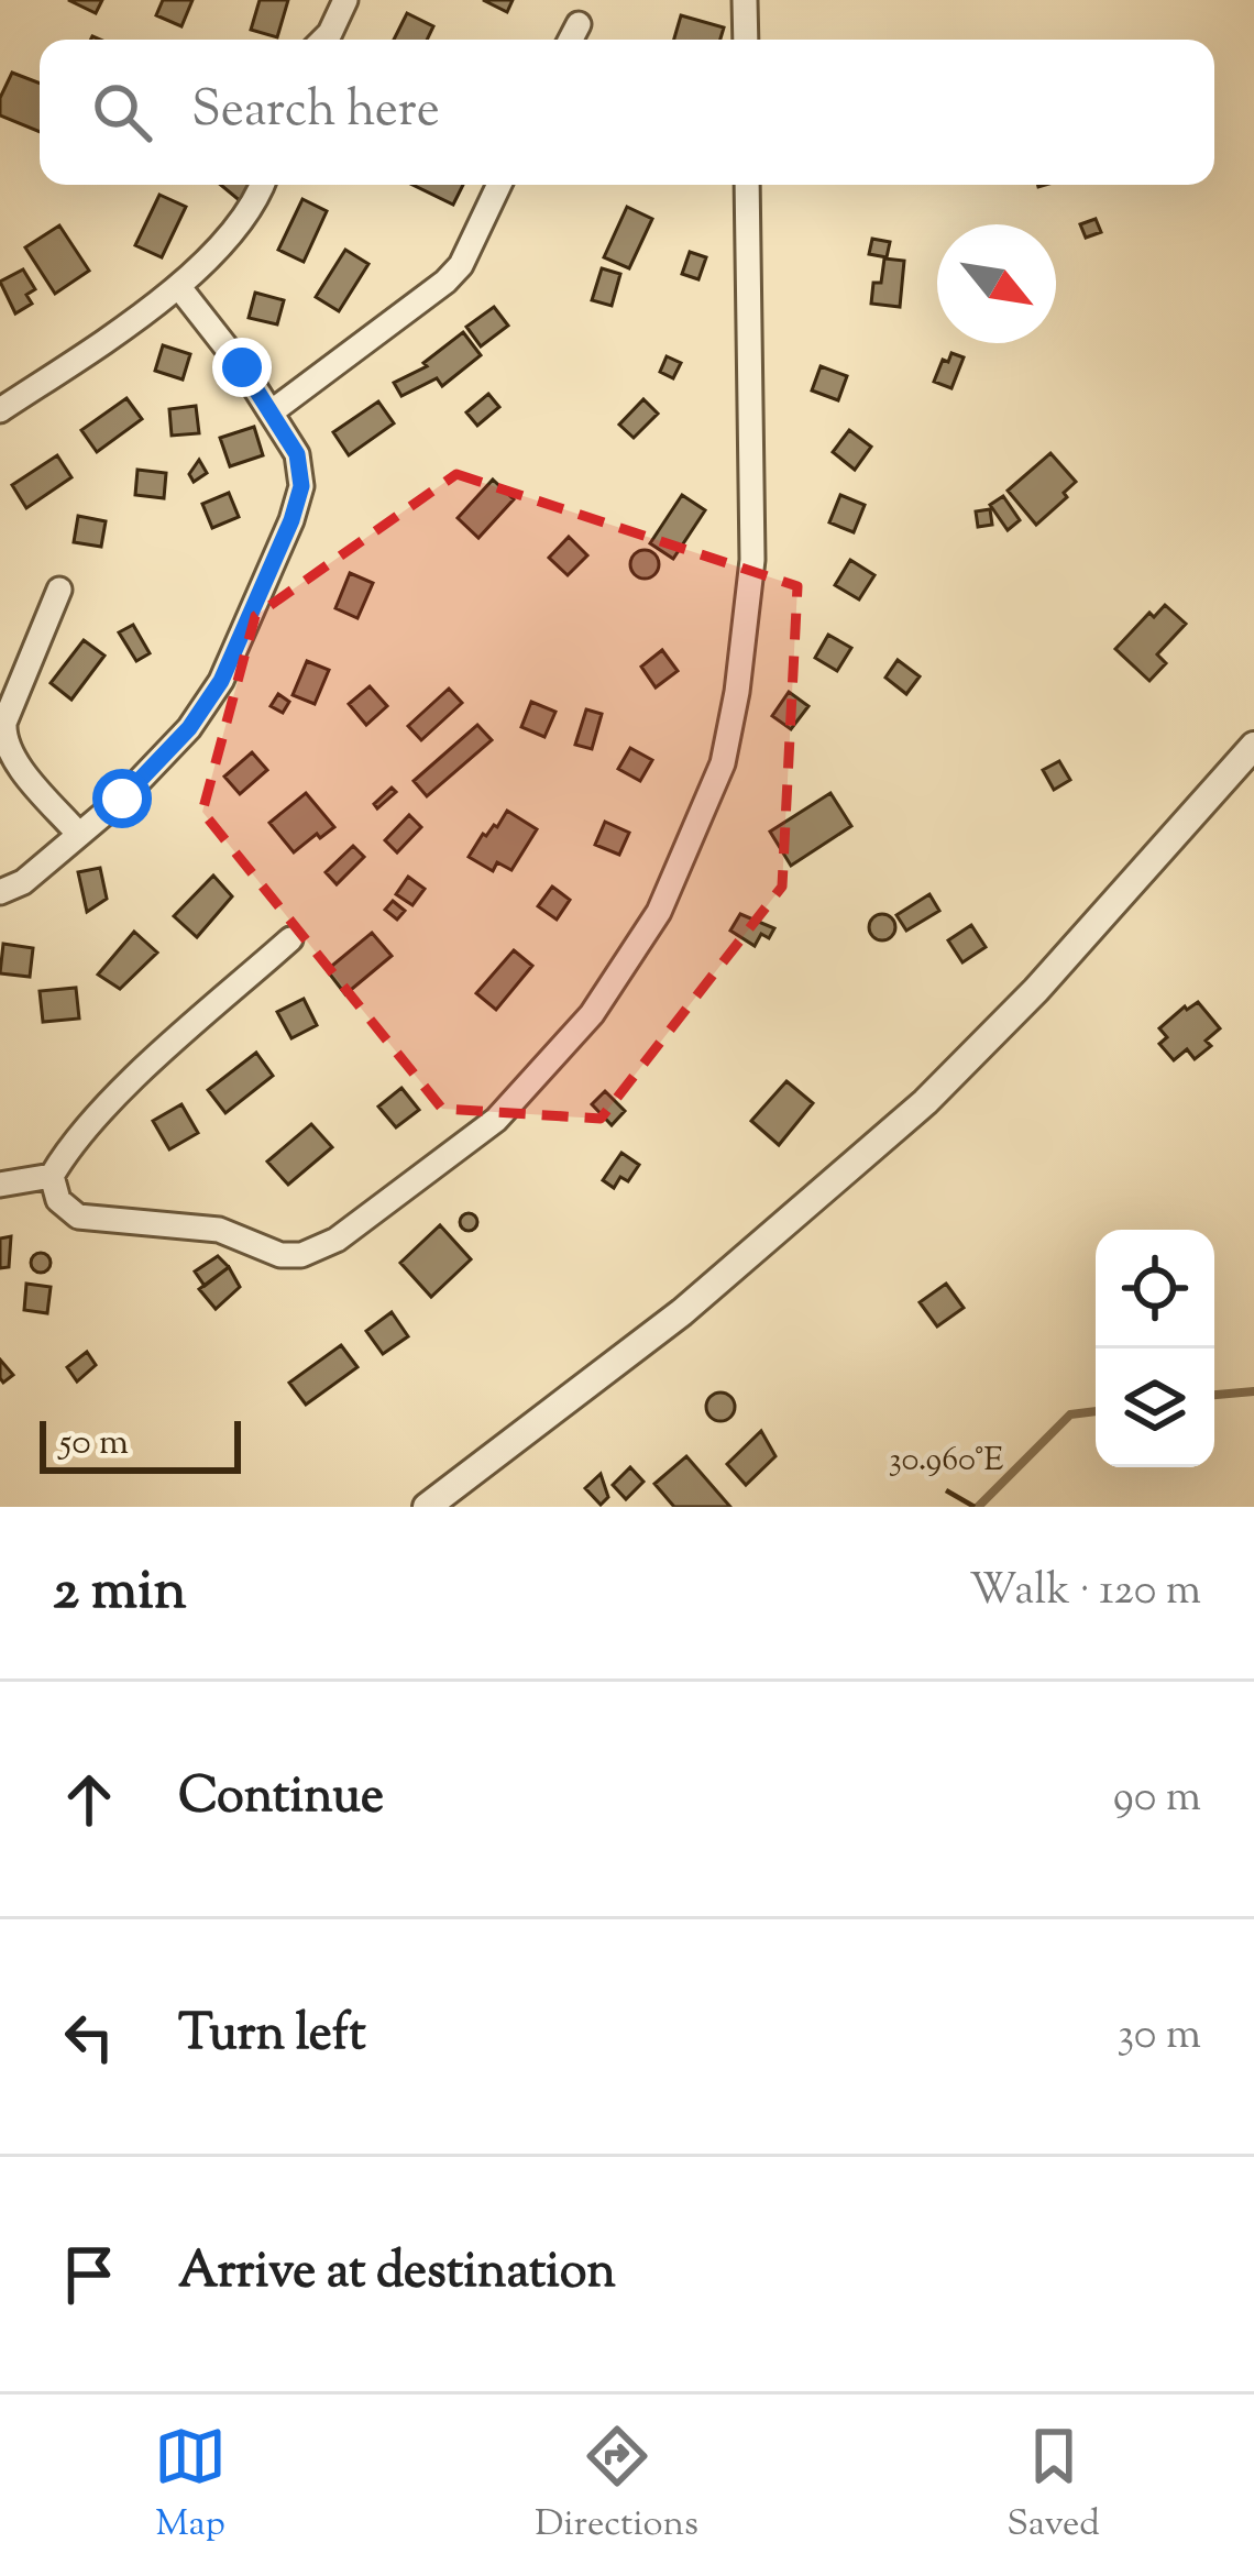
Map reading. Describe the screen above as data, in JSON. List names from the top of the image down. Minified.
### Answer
{"scale_bar":"50 m","north":"bottom right","page":{"search":"Search here","scale":"50 m","heading":["2 min","Walk · 120 m"],"list":[["Continue","90 m"],["Turn left","30 m"],"Arrive at destination"],"nav":["Map","Directions","Saved"]},"coordinates":["30.960°E"]}
